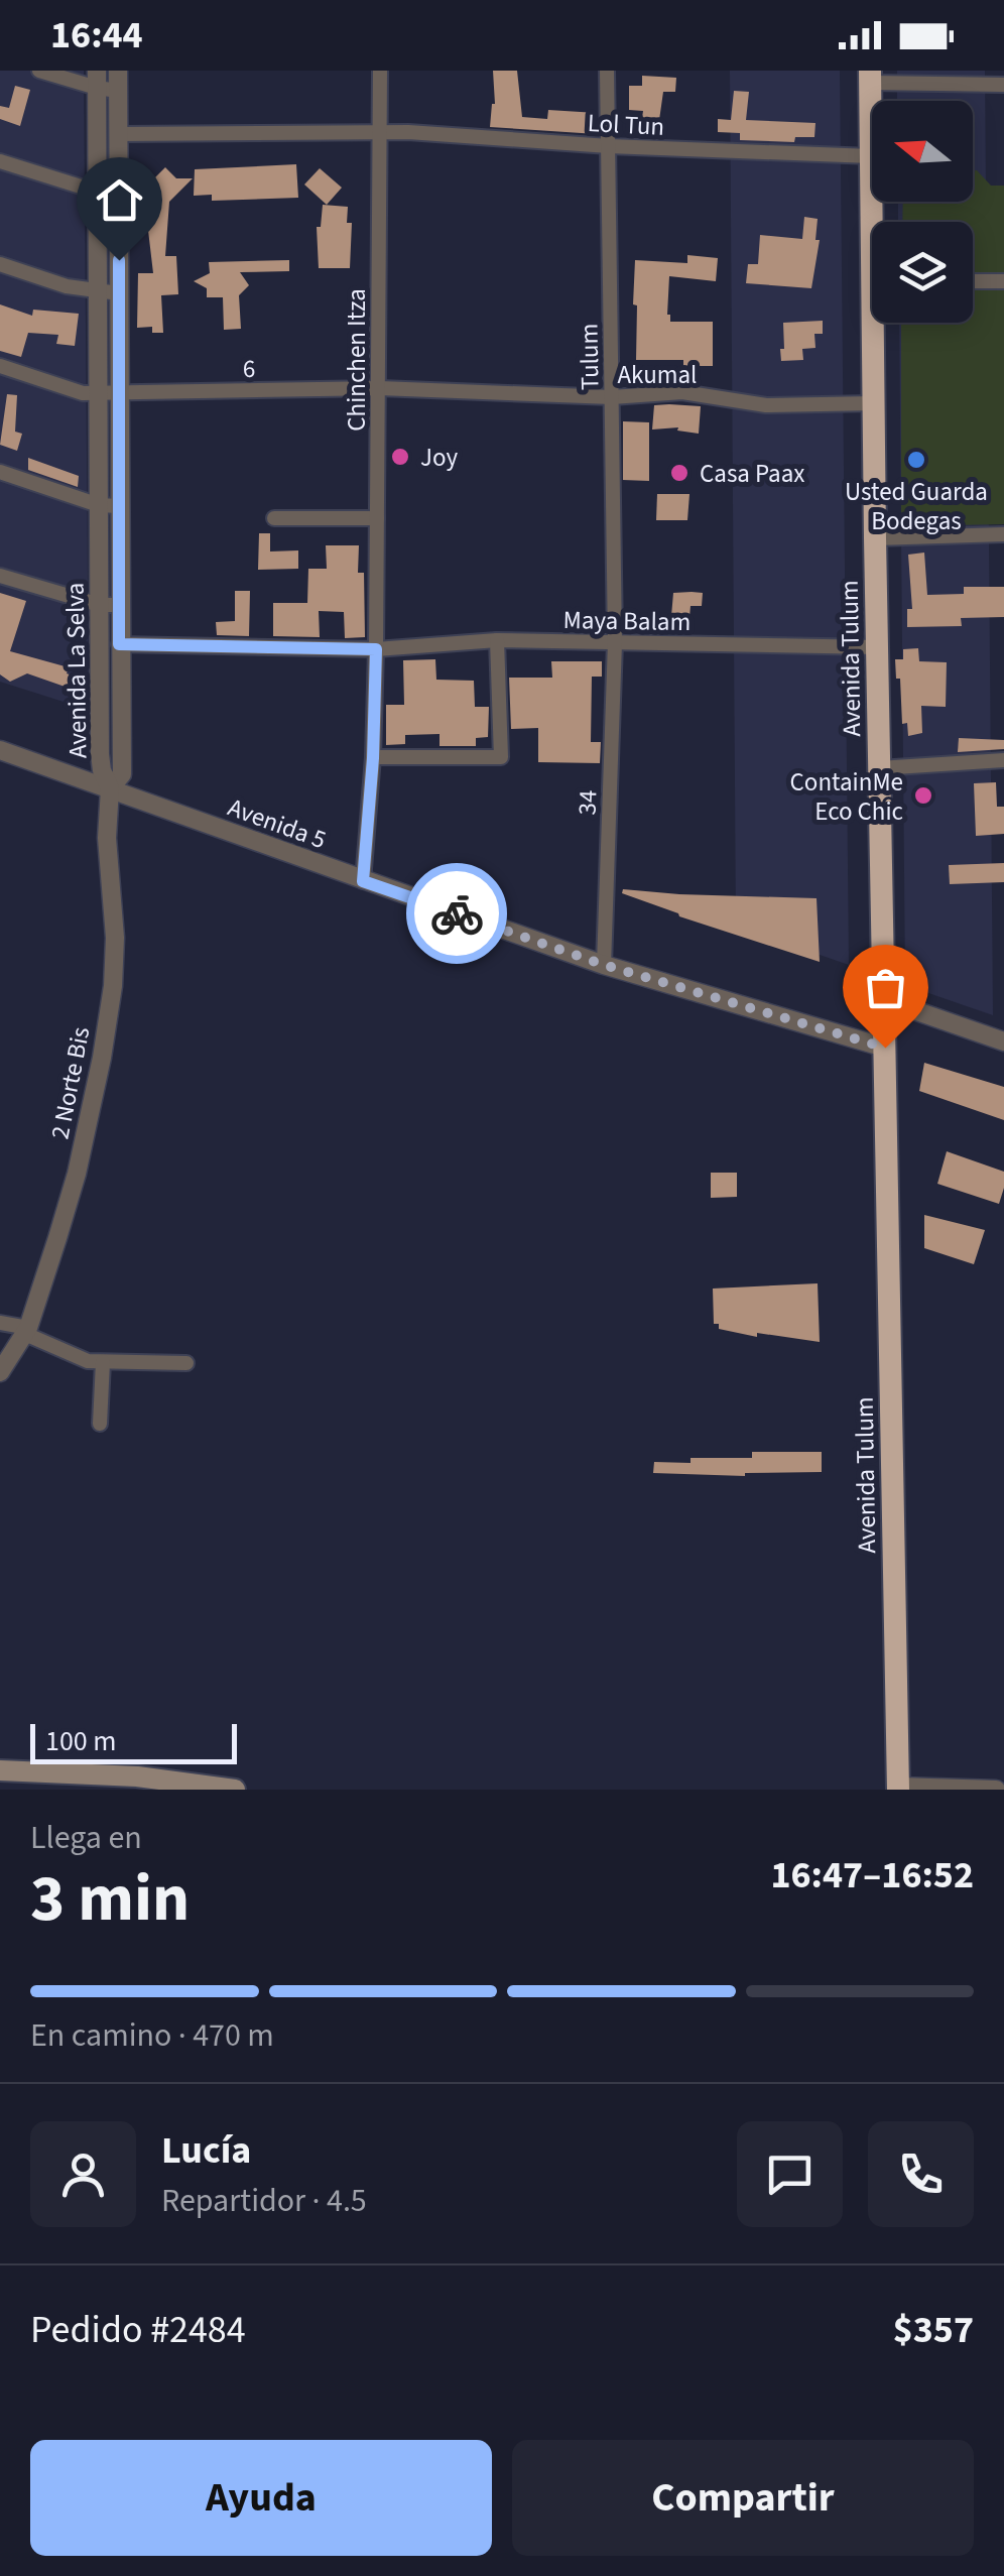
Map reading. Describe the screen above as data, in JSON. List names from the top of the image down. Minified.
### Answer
{"streets":{"highway":["Avenida Tulum"],"street":["Lol Tun","Tulum","Chinchen Itza","6","Akumal","Maya Balam","Avenida La Selva","34","Avenida 5","2 Norte Bis"]},"crossings":[["Lol Tun","Tulum"],["Lol Tun","Chinchen Itza"],["Lol Tun","Avenida Tulum"],["Lol Tun","Avenida La Selva"],["Tulum","Akumal"],["Tulum","Maya Balam"],["Tulum","34"],["Chinchen Itza","6"],["Chinchen Itza","Akumal"],["Chinchen Itza","Maya Balam"],["Chinchen Itza","Avenida 5"],["6","Akumal"],["6","Avenida La Selva"],["Akumal","Avenida Tulum"],["Maya Balam","Avenida Tulum"],["Maya Balam","Avenida La Selva"],["Maya Balam","34"],["Avenida Tulum","Avenida 5"],["Avenida La Selva","Avenida 5"],["Avenida La Selva","2 Norte Bis"],["34","Avenida 5"],["Avenida 5","2 Norte Bis"]],"places":["Joy","Usted Guarda Bodegas","Casa Paax","ContainMe Eco Chic"],"scale_bar":"100 m","north":"left","page":{"status":"16:44","scale":"100 m","heading":["3 min","Llega en","16:47–16:52"],"panel":["Lucía","Repartidor · 4.5","Pedido #2484","$357"],"bar":"En camino · 470 m","buttons":["Ayuda","Compartir"]}}
